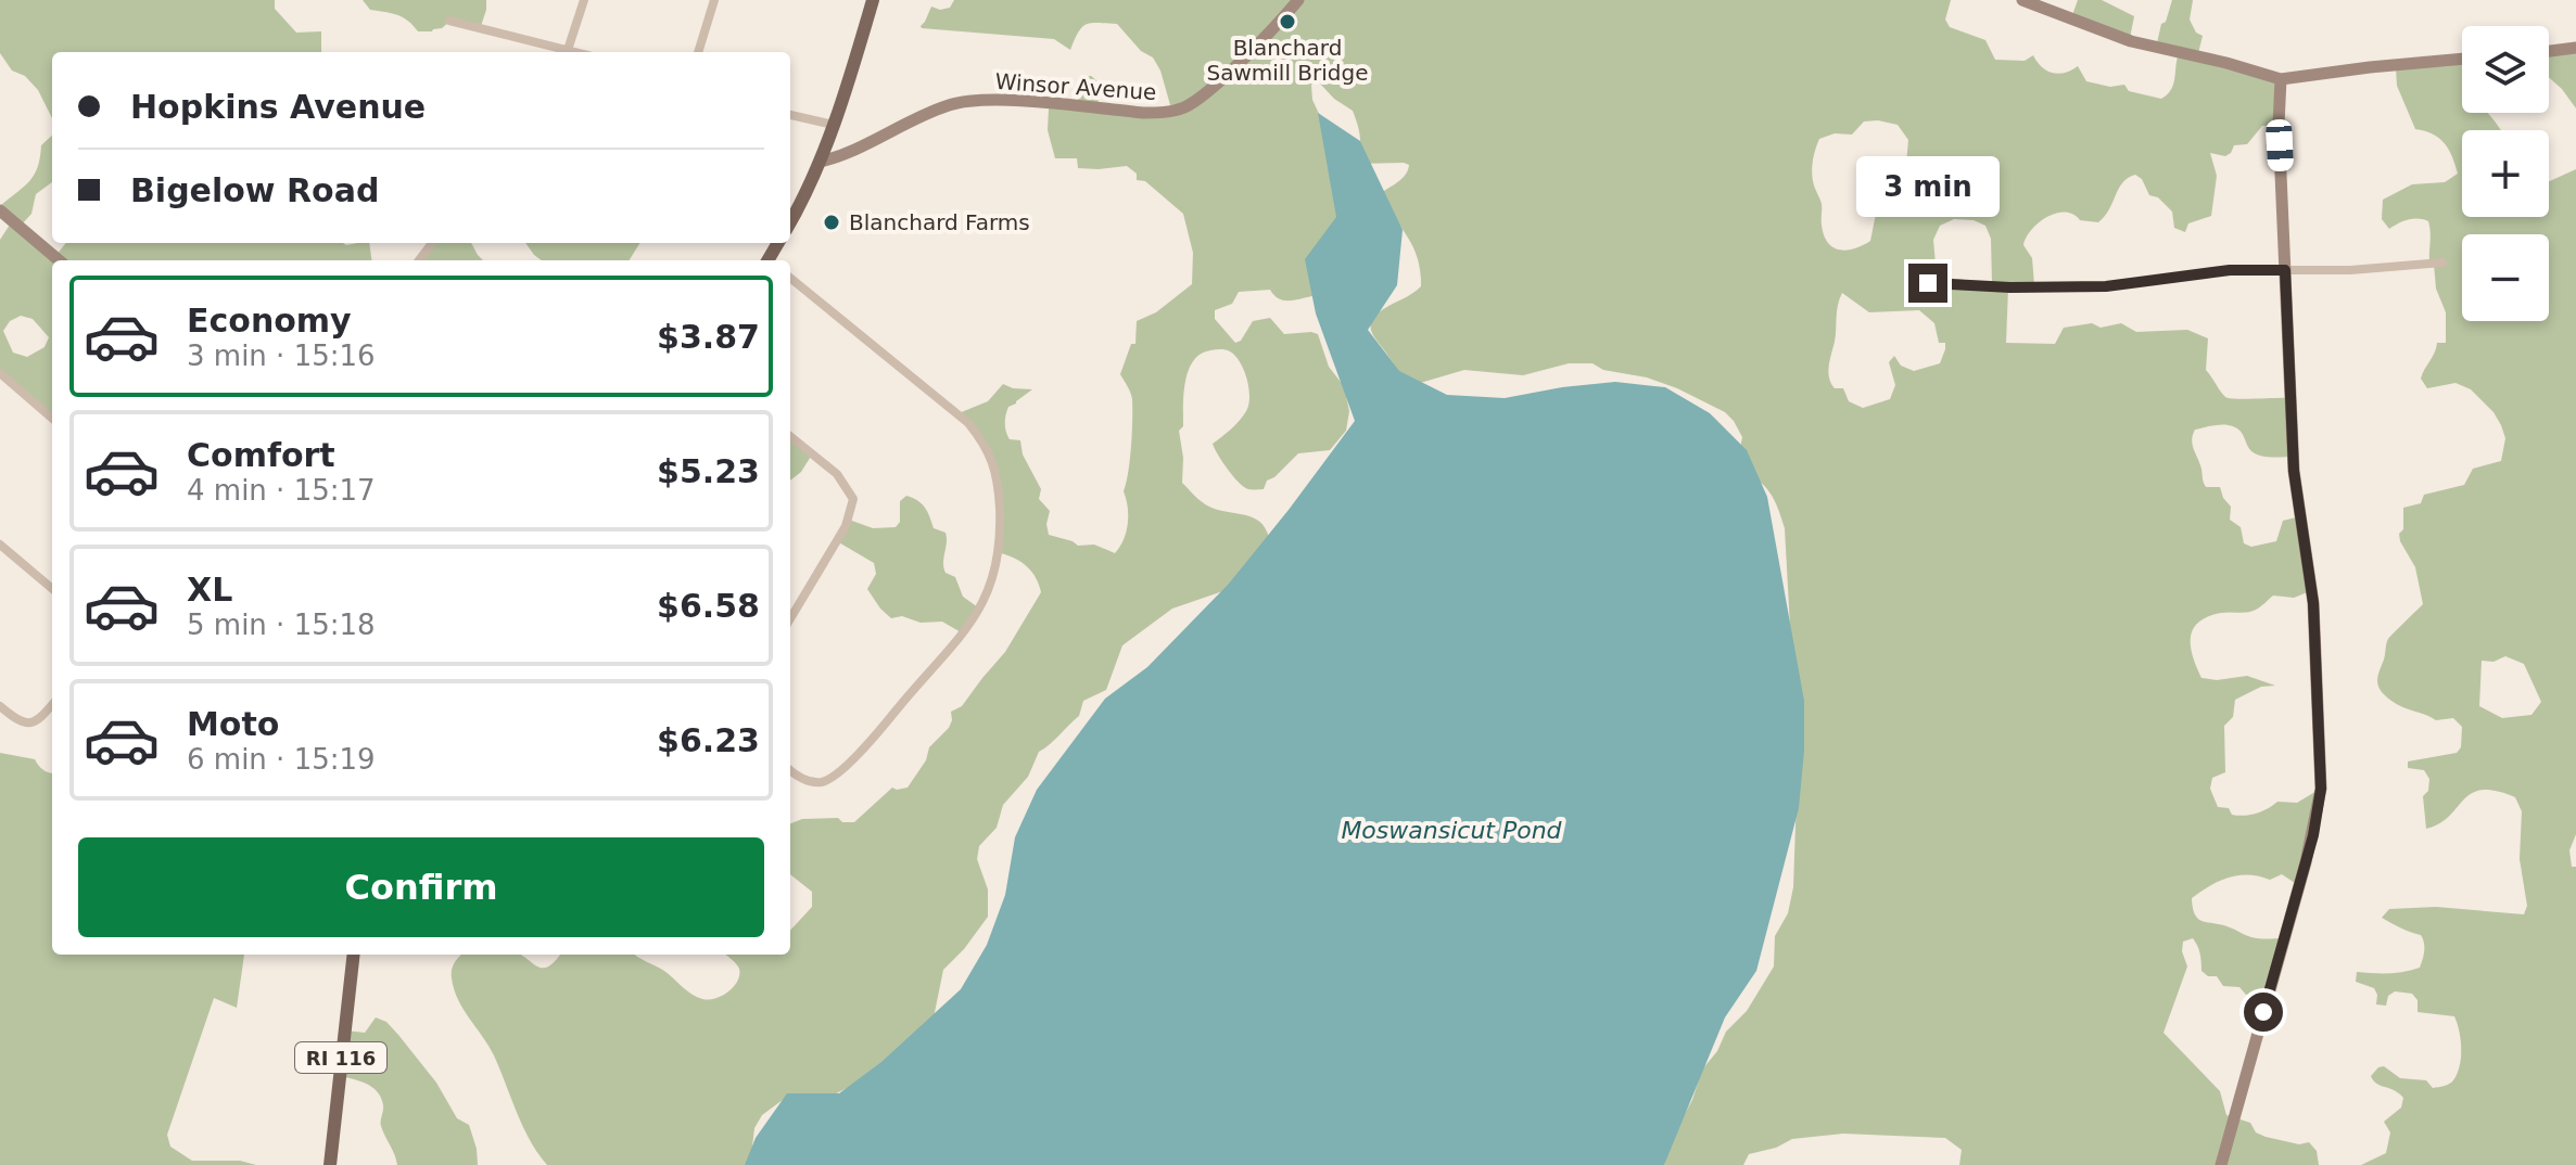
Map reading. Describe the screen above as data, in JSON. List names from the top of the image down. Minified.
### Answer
{"streets":{"main road":["RI 116"],"street":["Winsor Avenue"]},"water":["Moswansicut Pond"],"places":["Blanchard Sawmill Bridge","Blanchard Farms"],"page":{"map_buttons":["+","−"],"banner":["Hopkins Avenue","Bigelow Road"],"bubble":"3 min","list":[{"name":"Economy","note":"3 min · 15:16","value":"$3.87"},{"name":"Comfort","note":"4 min · 15:17","value":"$5.23"},{"name":"XL","note":"5 min · 15:18","value":"$6.58"},{"name":"Moto","note":"6 min · 15:19","value":"$6.23"}],"buttons":"Confirm"}}
